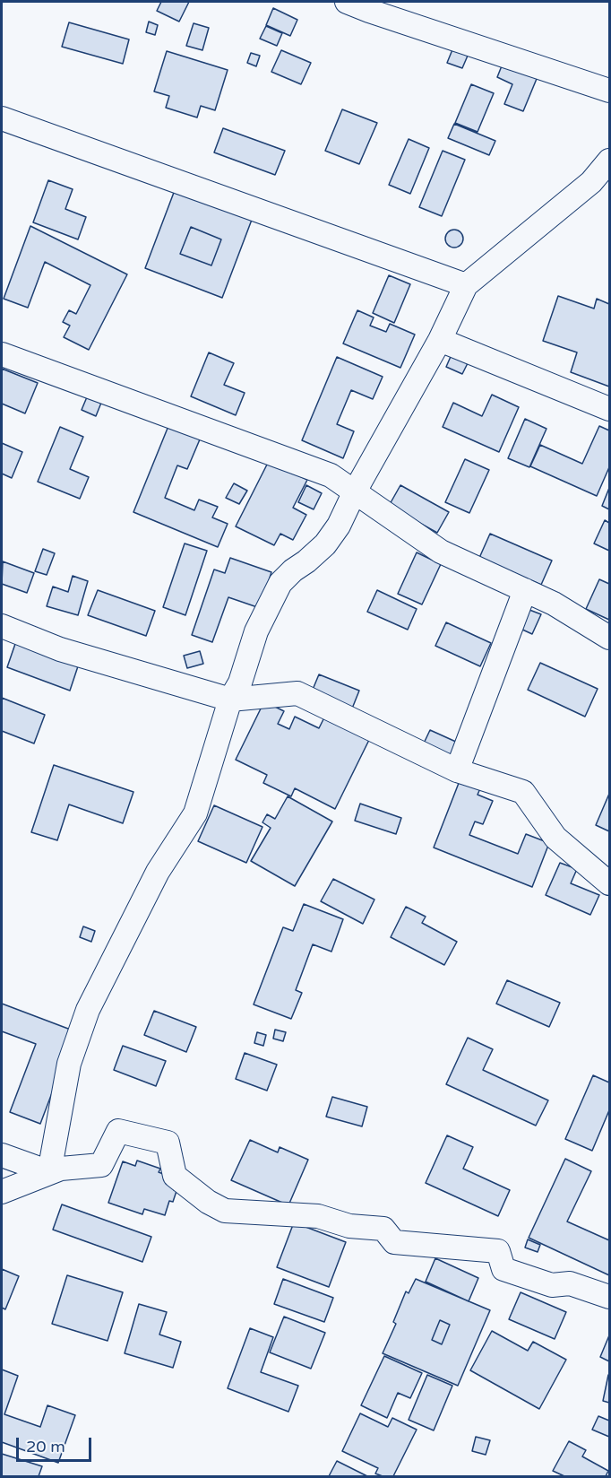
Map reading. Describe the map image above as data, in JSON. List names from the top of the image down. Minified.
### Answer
{"scale_bar":"20 m"}
